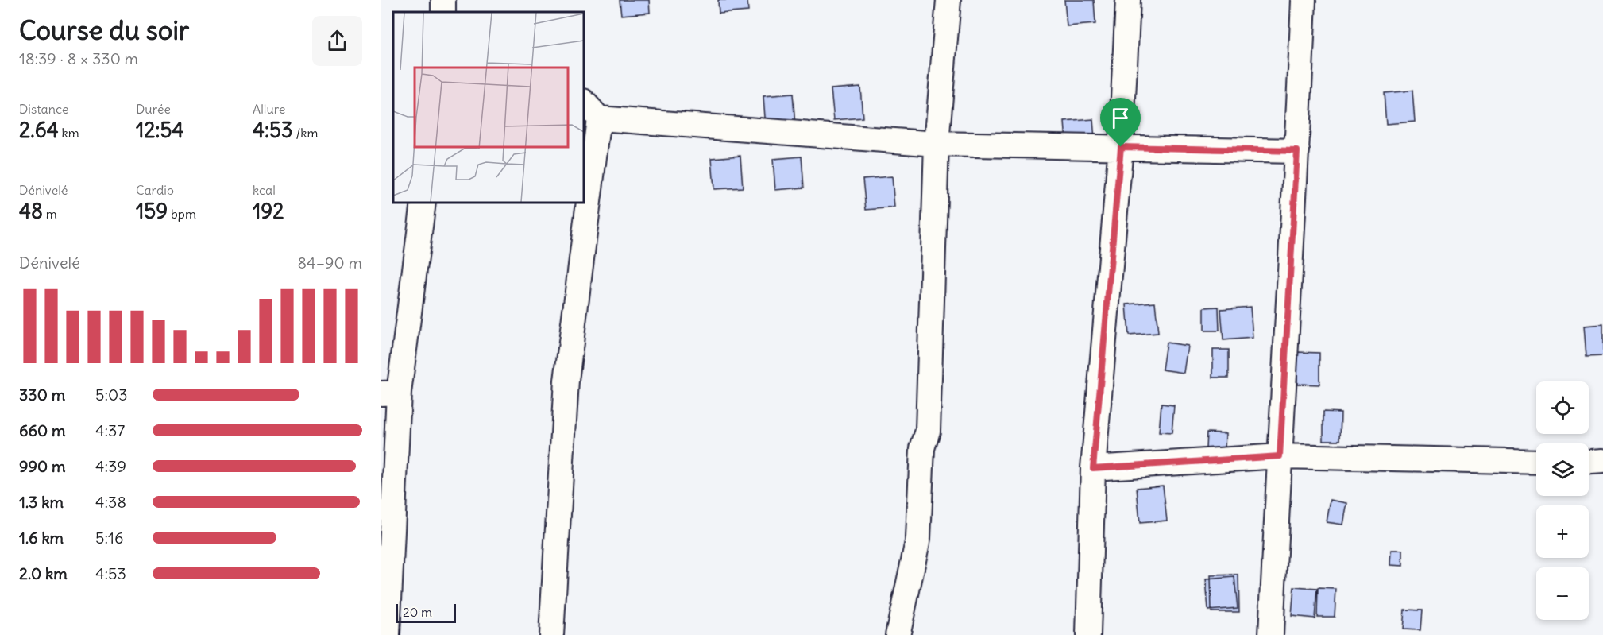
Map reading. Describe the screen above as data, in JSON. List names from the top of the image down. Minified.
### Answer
{"scale_bar":"20 m","page":{"heading":["Course du soir","18:39 · 8 × 330 m"],"stats":[["Distance","2.64 km"],["Durée","12:54"],["Allure","4:53 /km"],["Dénivelé","48 m"],["Cardio","159 bpm"],["kcal","192"]],"chart":["Dénivelé","84–90 m"],"list":[{"name":"330 m","note":"5:03"},{"name":"660 m","note":"4:37"},{"name":"990 m","note":"4:39"},{"name":"1.3 km","note":"4:38"},{"name":"1.6 km","note":"5:16"},{"name":"2.0 km","note":"4:53"}],"map_buttons":["+","−"],"scale":"20 m"}}
